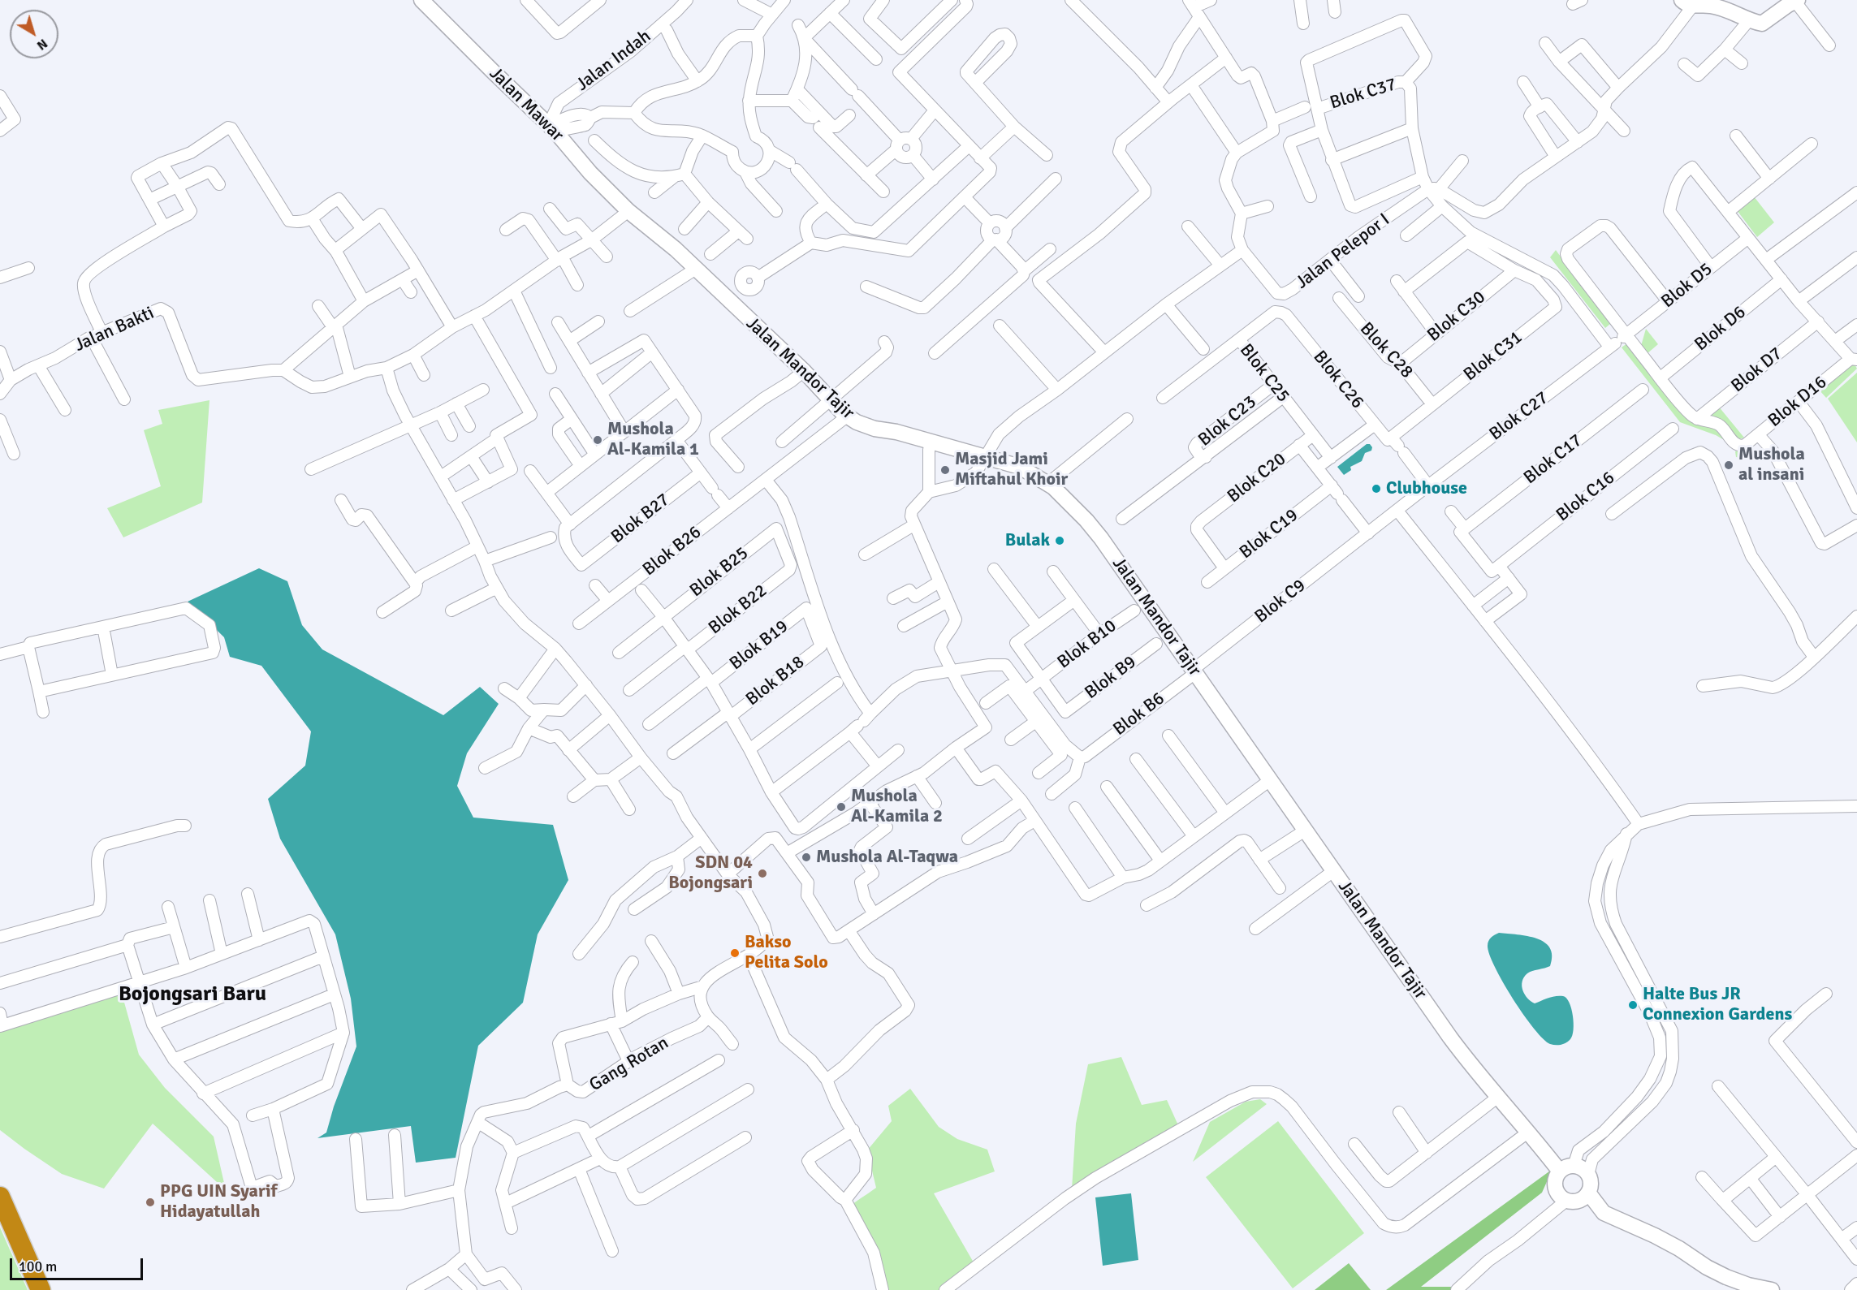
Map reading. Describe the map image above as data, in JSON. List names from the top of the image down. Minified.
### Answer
{"streets":{"street":["Jalan Indah","Blok C37","Jalan Mawar","Jalan Pelepor I","Blok D5","Blok C30","Blok D6","Jalan Bakti","Blok C28","Blok C31","Jalan Mandor Tajir","Blok D7","Blok C25","Blok C26","Blok D16","Blok C27","Blok C23","Blok C17","Blok C20","Blok C16","Blok B27","Blok C19","Blok B26","Blok B25","Blok C9","Blok B22","Blok B10","Blok B19","Blok B9","Blok B18","Blok B6","Gang Rotan"]},"crossings":[["Jalan Indah","Jalan Mawar"],["Jalan Mawar","Jalan Mandor Tajir"],["Blok D5","Blok C27"],["Blok C30","Blok C28"],["Blok C30","Blok C31"],["Blok C28","Blok C31"],["Blok C31","Blok C26"],["Jalan Mandor Tajir","Blok B26"],["Jalan Mandor Tajir","Blok C9"],["Jalan Mandor Tajir","Blok B6"],["Blok D7","Blok D16"],["Blok C25","Blok C26"],["Blok C25","Blok C23"],["Blok C25","Blok C20"],["Blok C27","Blok C9"],["Blok C20","Blok C19"],["Blok B25","Blok B22"],["Blok C9","Blok B6"],["Blok B10","Blok B9"],["Blok B19","Blok B18"]],"districts":["Bojongsari Baru"],"places":["Mushola Al-Kamila 1","Mushola al insani","Masjid Jami Miftahul Khoir","Clubhouse","Bulak","Mushola Al-Kamila 2","Mushola Al-Taqwa","SDN 04 Bojongsari","Bakso Pelita Solo","Halte Bus JR Connexion Gardens","PPG UIN Syarif Hidayatullah"],"scale_bar":"100 m","north":"bottom right"}
